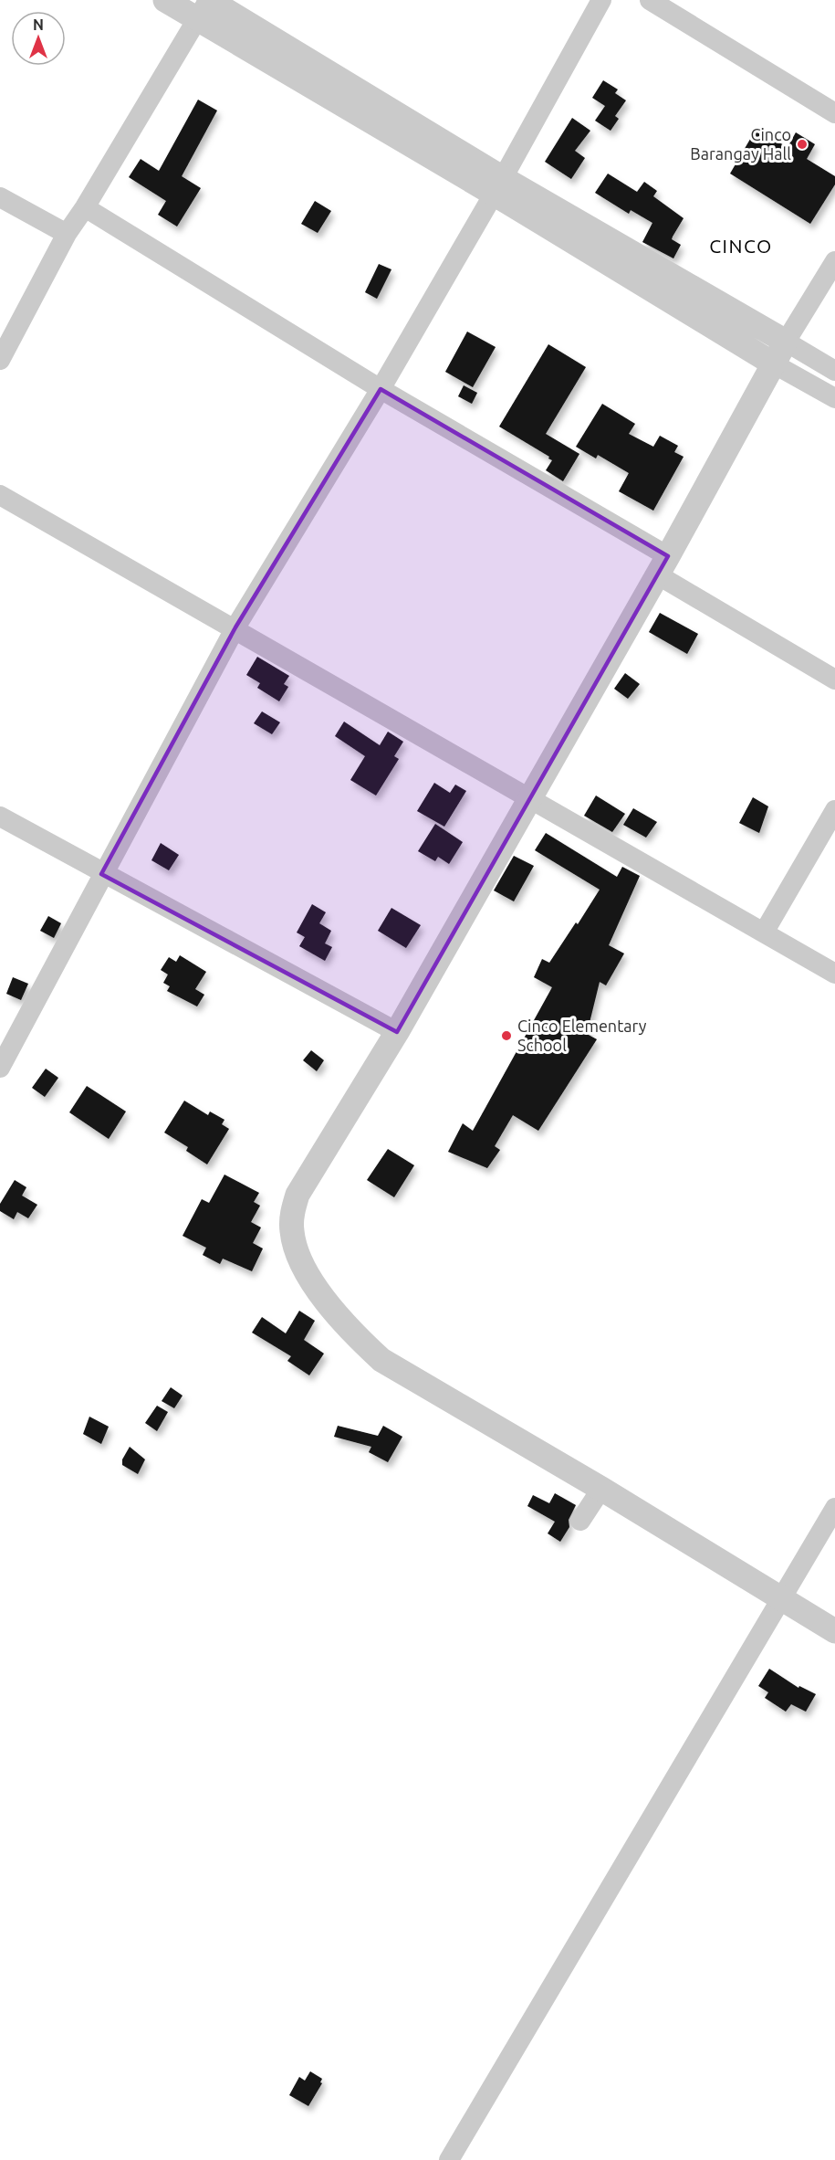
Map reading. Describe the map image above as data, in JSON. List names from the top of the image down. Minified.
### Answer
{"districts":["CINCO"],"places":["Cinco Barangay Hall","Cinco Elementary School"],"north":"top"}
